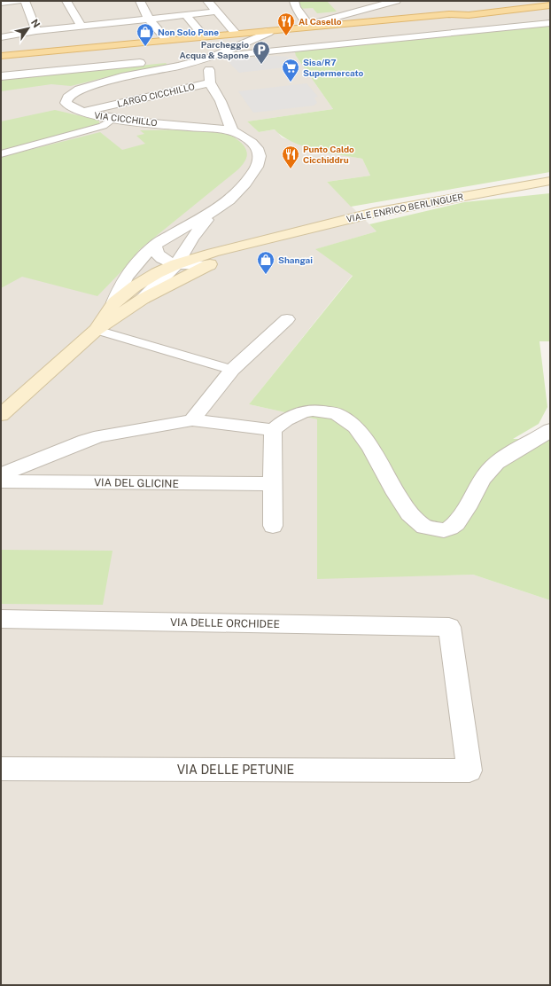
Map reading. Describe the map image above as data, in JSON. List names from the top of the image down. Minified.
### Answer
{"streets":{"main road":["VIALE ENRICO BERLINGUER"],"street":["LARGO CICCHILLO","VIA CICCHILLO","VIA DEL GLICINE","VIA DELLE ORCHIDEE","VIA DELLE PETUNIE"]},"crossings":[["LARGO CICCHILLO","VIA CICCHILLO"],["VIA DELLE ORCHIDEE","VIA DELLE PETUNIE"]],"places":{"restaurant":["Al Casello","Punto Caldo Cicchiddru"],"shop":["Non Solo Pane","Shangai"],"parking":["Parcheggio Acqua & Sapone"],"supermarket":["Sisa/R7 Supermercato"]},"north":"top right"}
